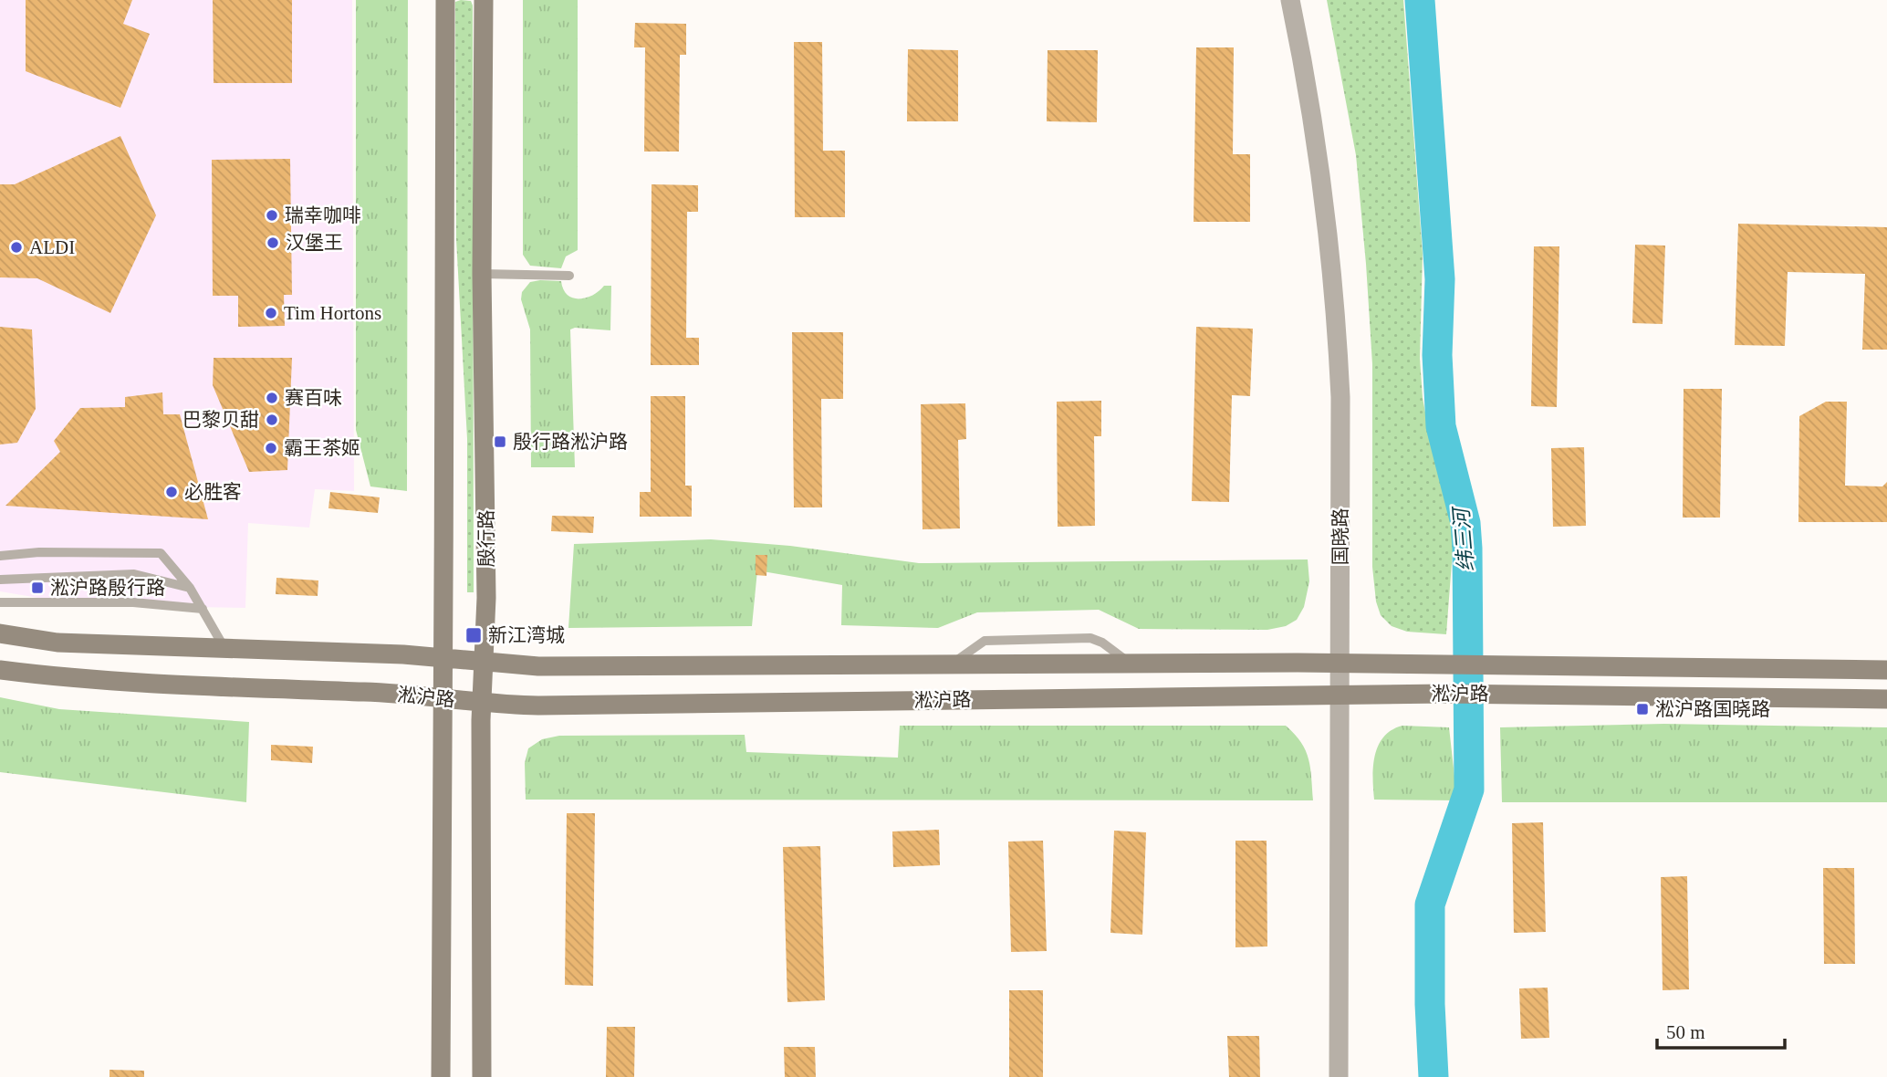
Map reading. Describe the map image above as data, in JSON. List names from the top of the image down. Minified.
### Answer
{"streets":{"main road":["殷行路","淞沪路"],"street":["国晓路"]},"crossings":[["国晓路","淞沪路"],["殷行路","淞沪路"]],"water":["纬三河"],"places":{"other":["瑞幸咖啡","汉堡王","ALDI","Tim Hortons","赛百味","巴黎贝甜","霸王茶姬","必胜客"],"transit":["殷行路淞沪路","淞沪路殷行路","新江湾城","淞沪路国晓路"]},"scale_bar":"50 m"}
